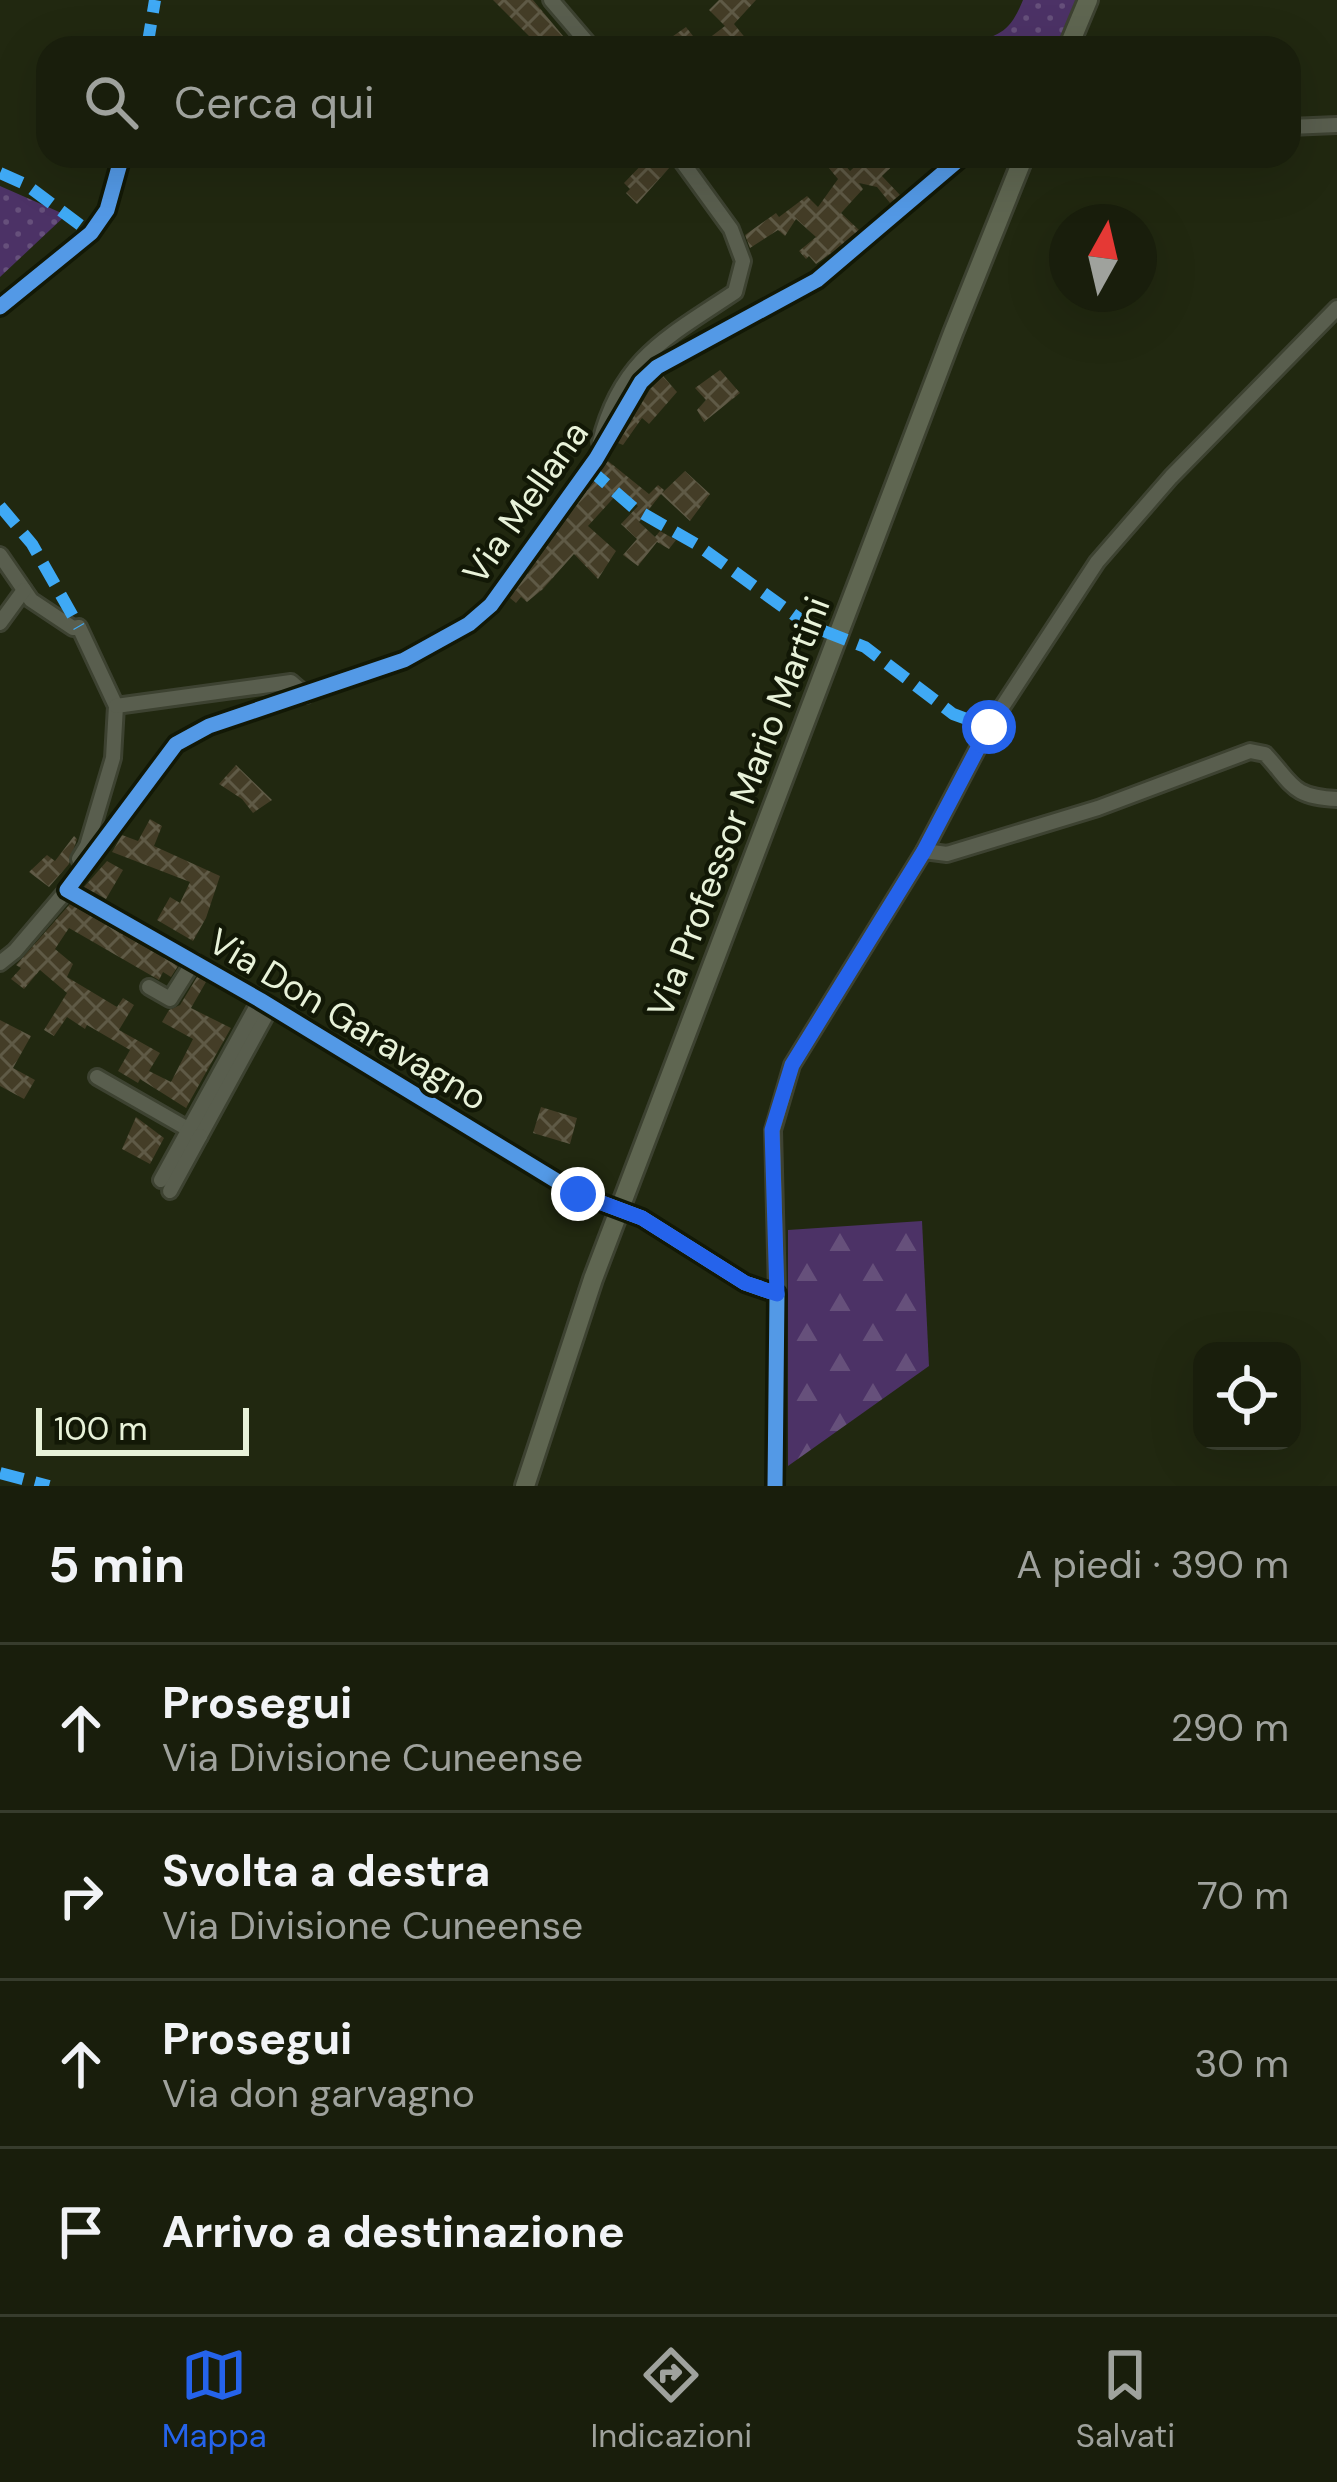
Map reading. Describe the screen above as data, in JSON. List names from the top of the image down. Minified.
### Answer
{"streets":{"main road":["Via Professor Mario Martini"],"street":["Via Mellana","Via Don Garavagno"]},"crossings":[["Via Mellana","Via Don Garavagno"]],"scale_bar":"100 m","north":"top","page":{"search":"Cerca qui","scale":"100 m","heading":["5 min","A piedi · 390 m"],"list":[["Prosegui","Via Divisione Cuneense","290 m"],["Svolta a destra","Via Divisione Cuneense","70 m"],["Prosegui","Via don garvagno","30 m"],"Arrivo a destinazione"],"nav":["Mappa","Indicazioni","Salvati"]}}
